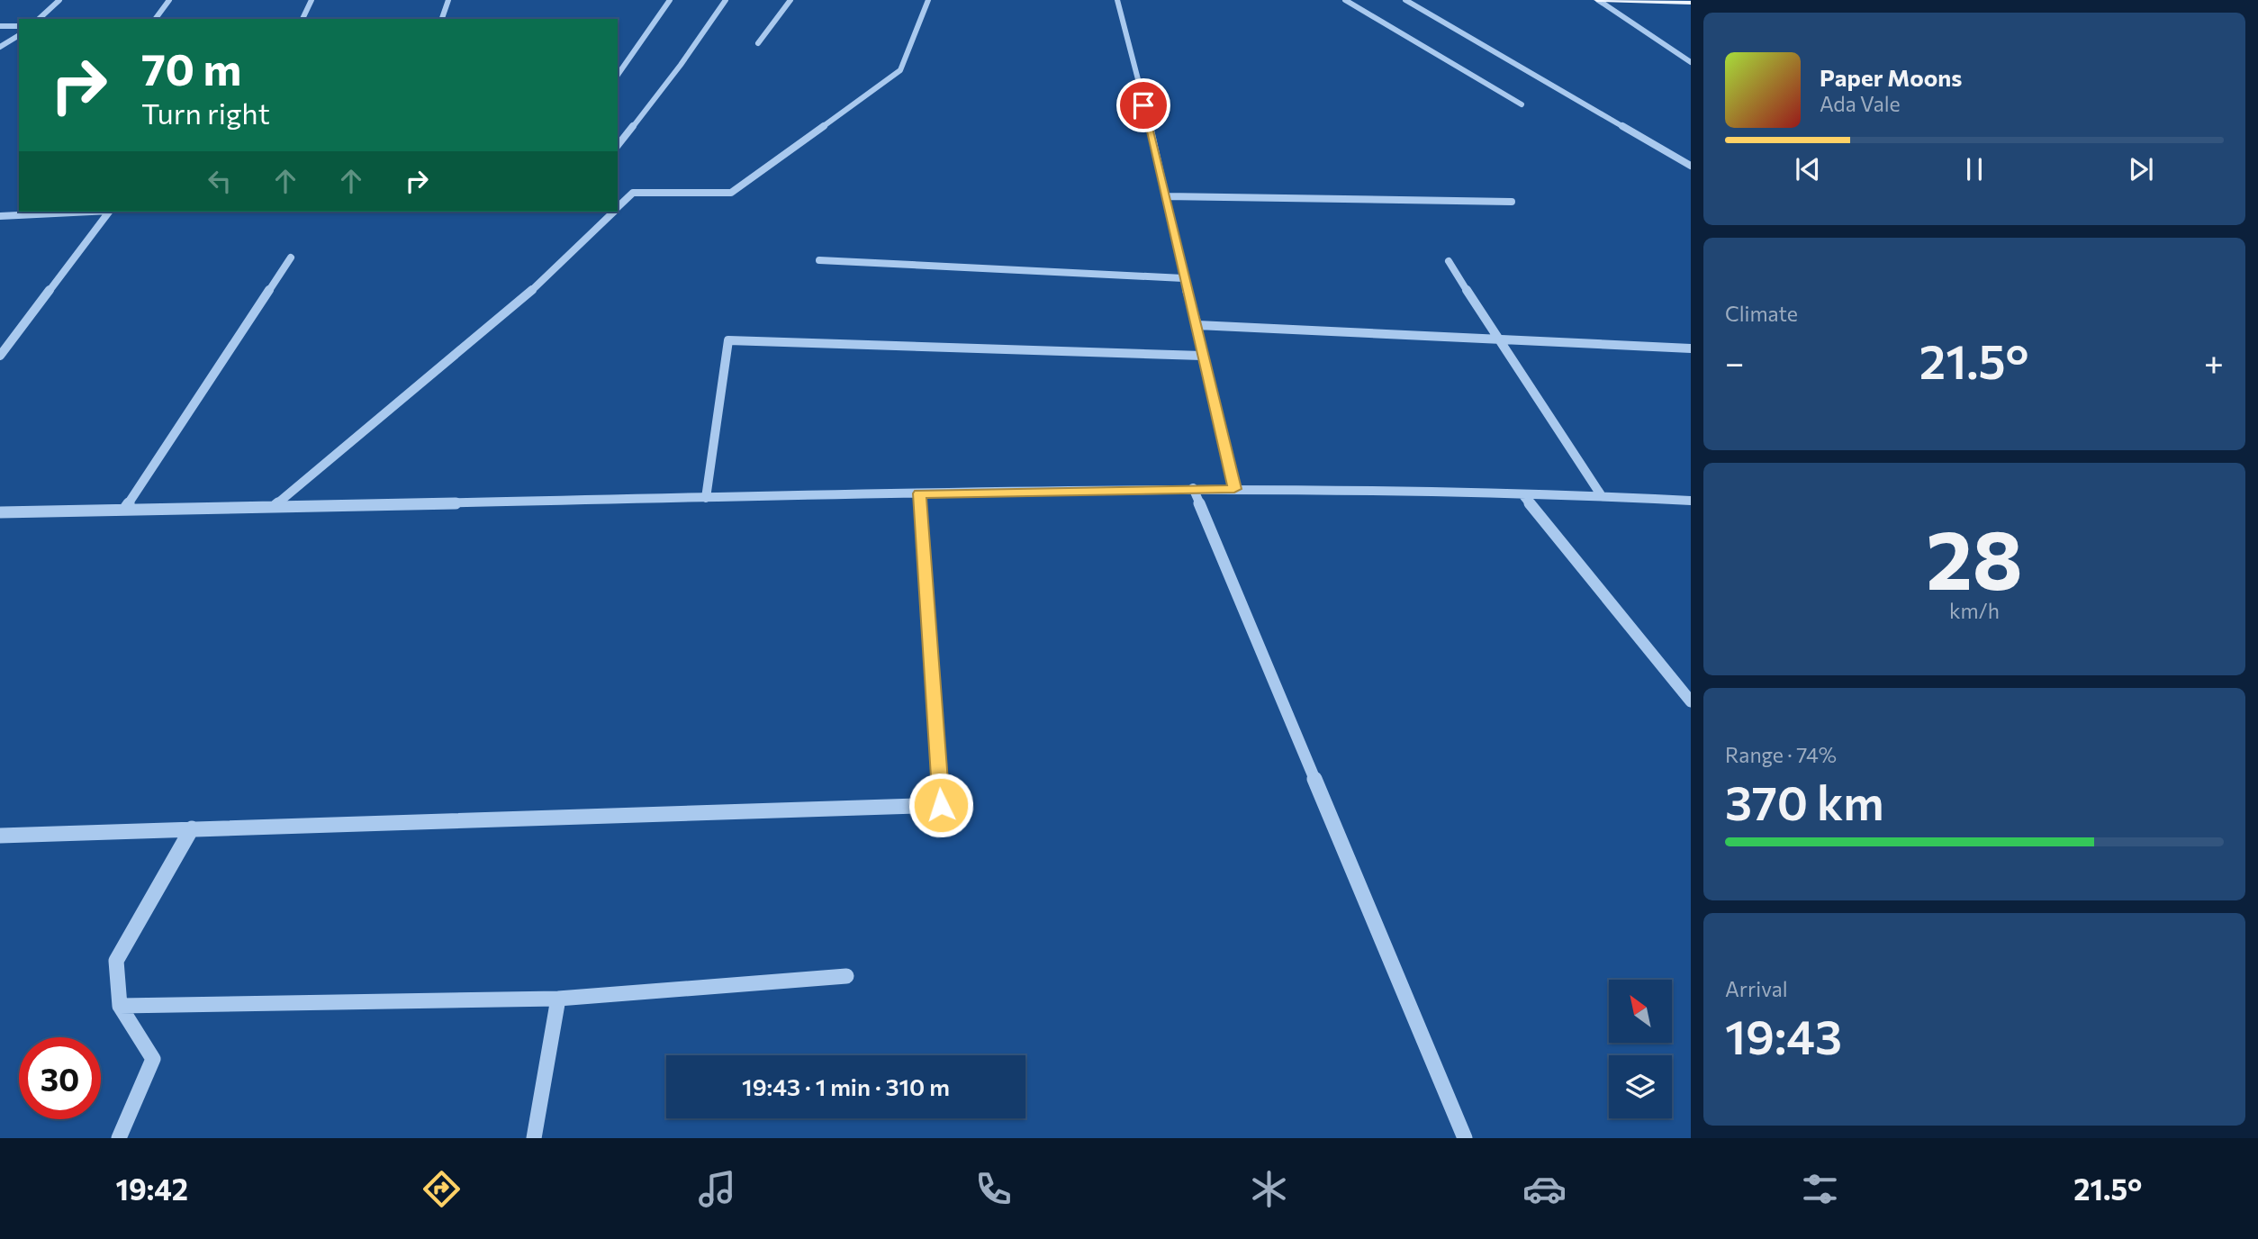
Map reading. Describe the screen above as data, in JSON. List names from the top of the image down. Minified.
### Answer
{"north":"top left","page":{"turn":["70 m","Turn right"],"song":["Paper Moons","Ada Vale"],"tile":["Climate",["28","km/h"],["Range · 74%","370 km"],["Arrival","19:43"]],"heat":["−","21.5°","+"],"limit":"30","trip":"19:43 · 1 min · 310 m","tabs":["19:42","21.5°"]}}
